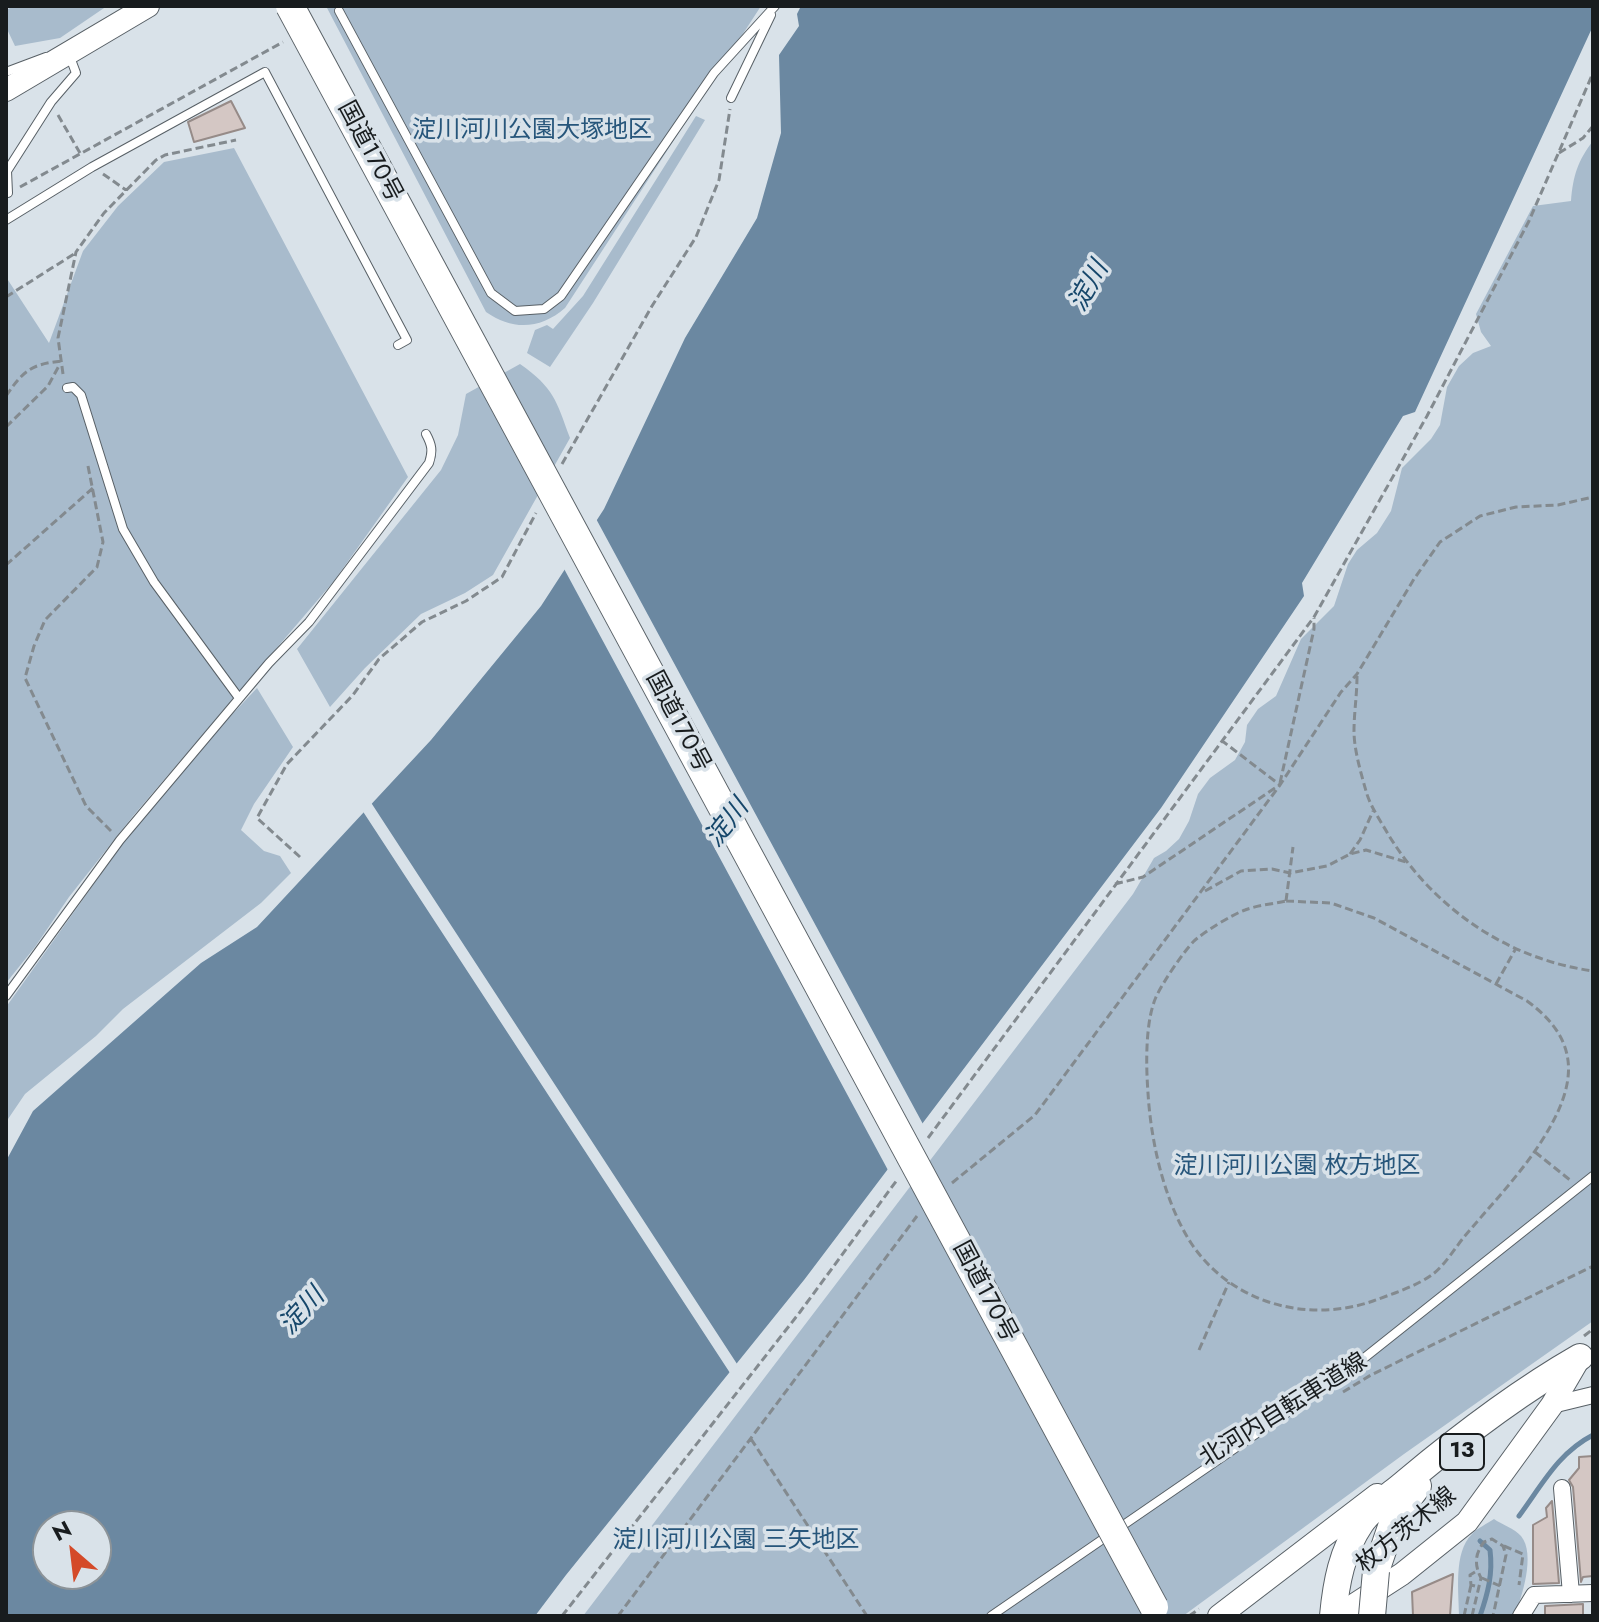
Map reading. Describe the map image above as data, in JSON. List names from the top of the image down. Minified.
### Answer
{"streets":{"highway":["国道170号"],"main road":["13","枚方茨木線"],"path":["北河内自転車道線"]},"crossings":[["13","枚方茨木線"]],"water":["淀川"],"parks":["淀川河川公園大塚地区","淀川河川公園 枚方地区","淀川河川公園 三矢地区"],"north":"top left"}
